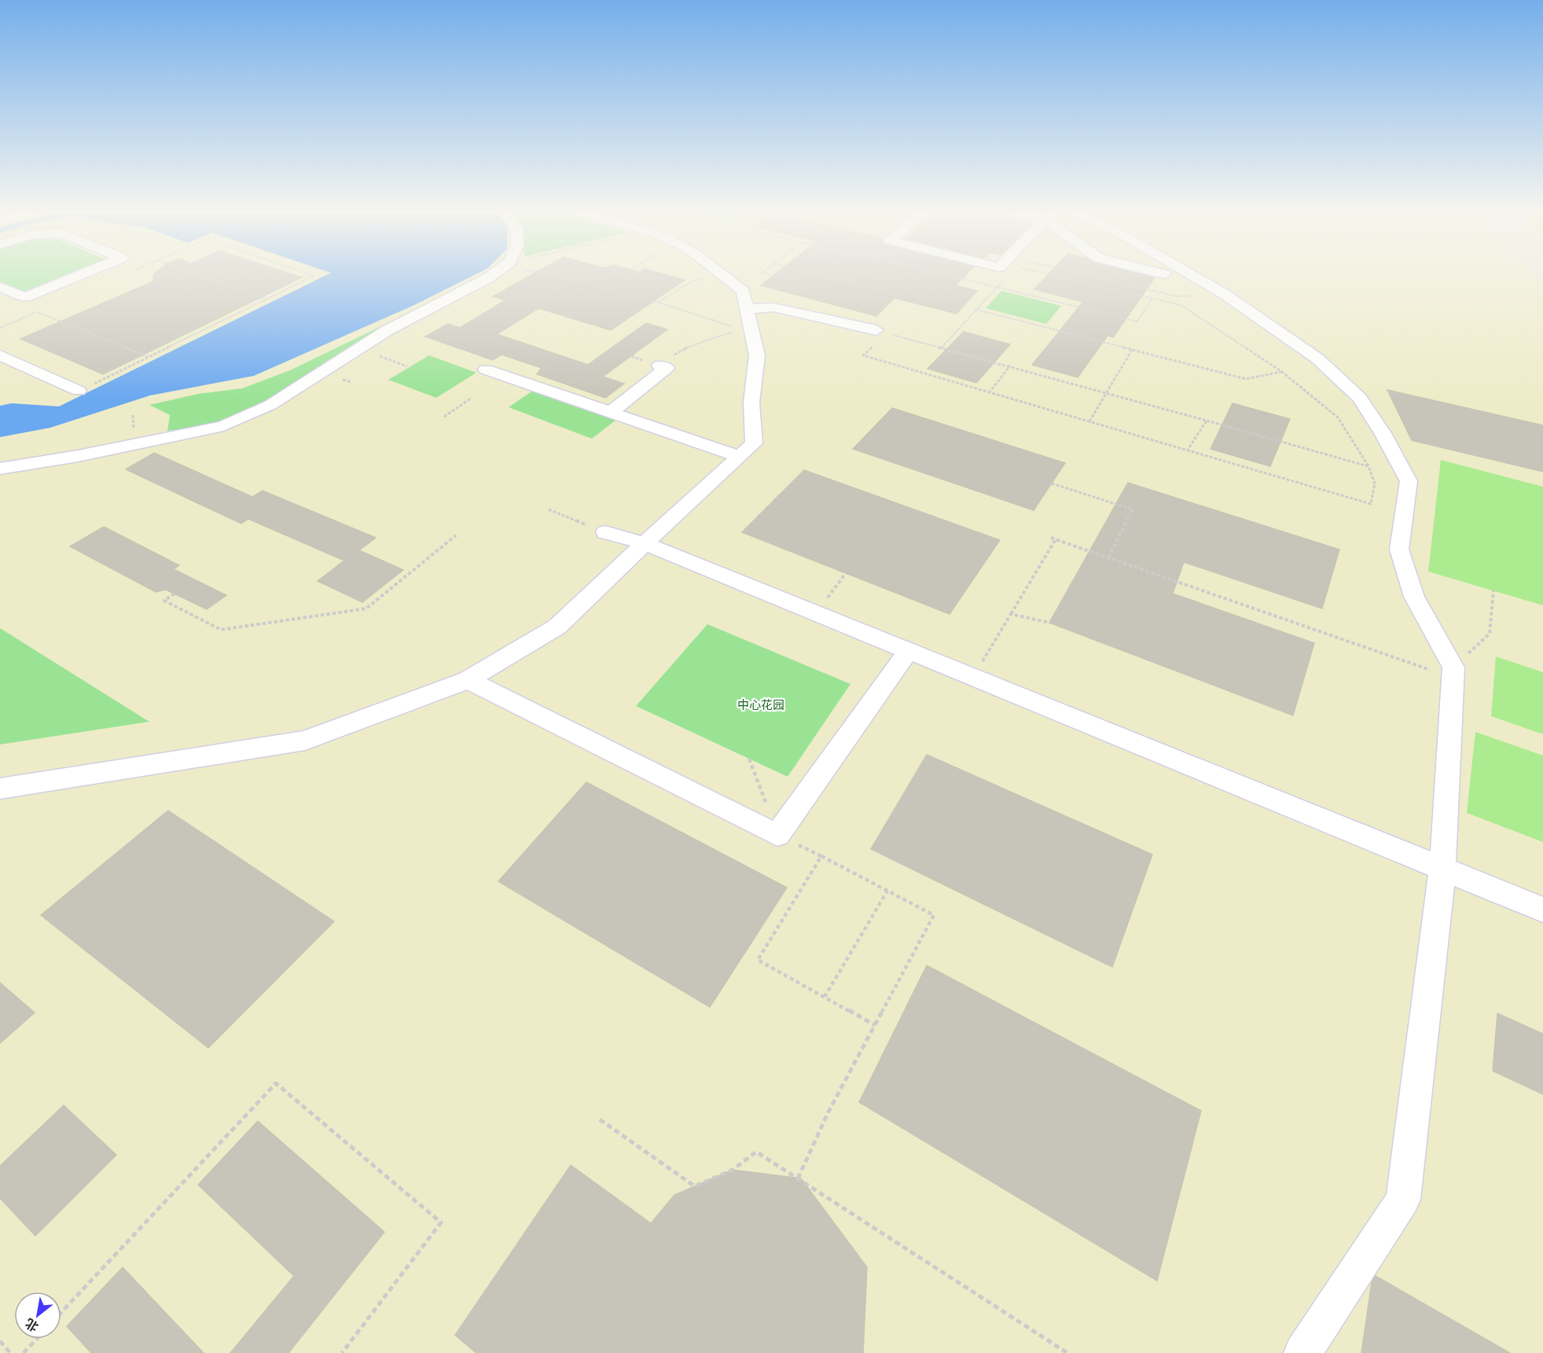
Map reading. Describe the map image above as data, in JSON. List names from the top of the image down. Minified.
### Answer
{"parks":["中心花园"],"north":"bottom left"}
